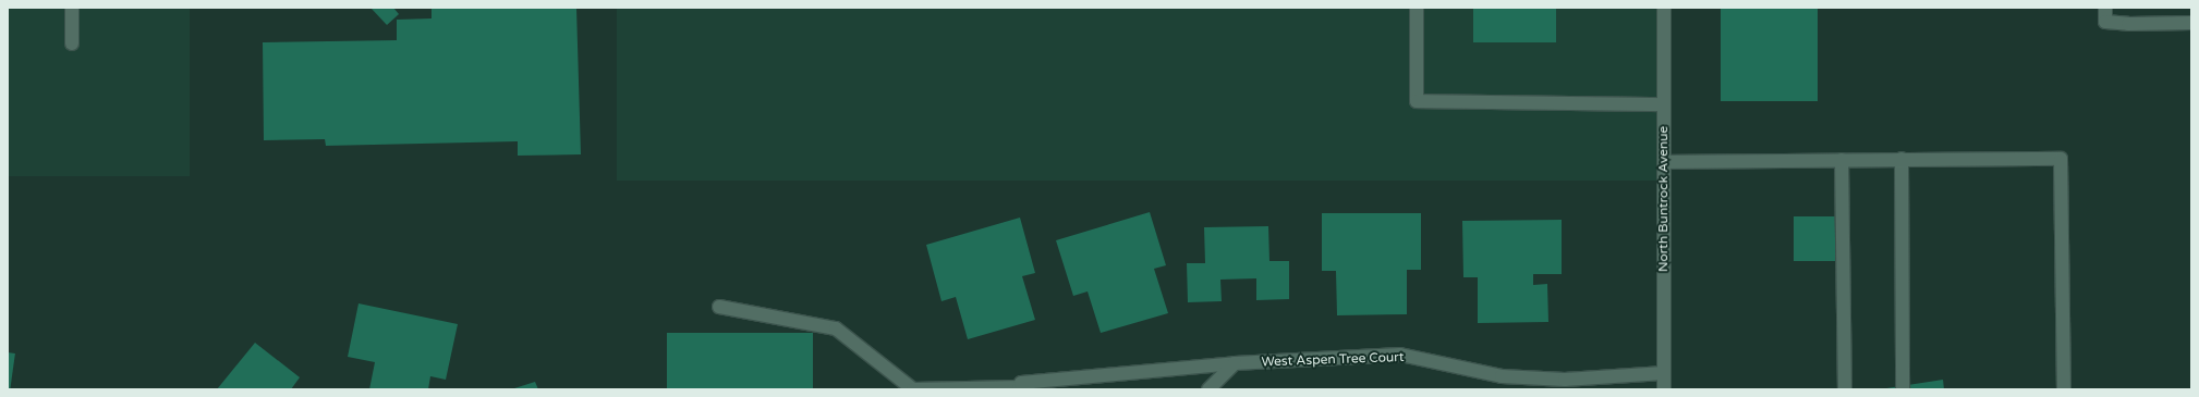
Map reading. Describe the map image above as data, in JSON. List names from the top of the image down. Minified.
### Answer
{"streets":{"street":["North Buntrock Avenue","West Aspen Tree Court"]},"crossings":[["North Buntrock Avenue","West Aspen Tree Court"]]}
